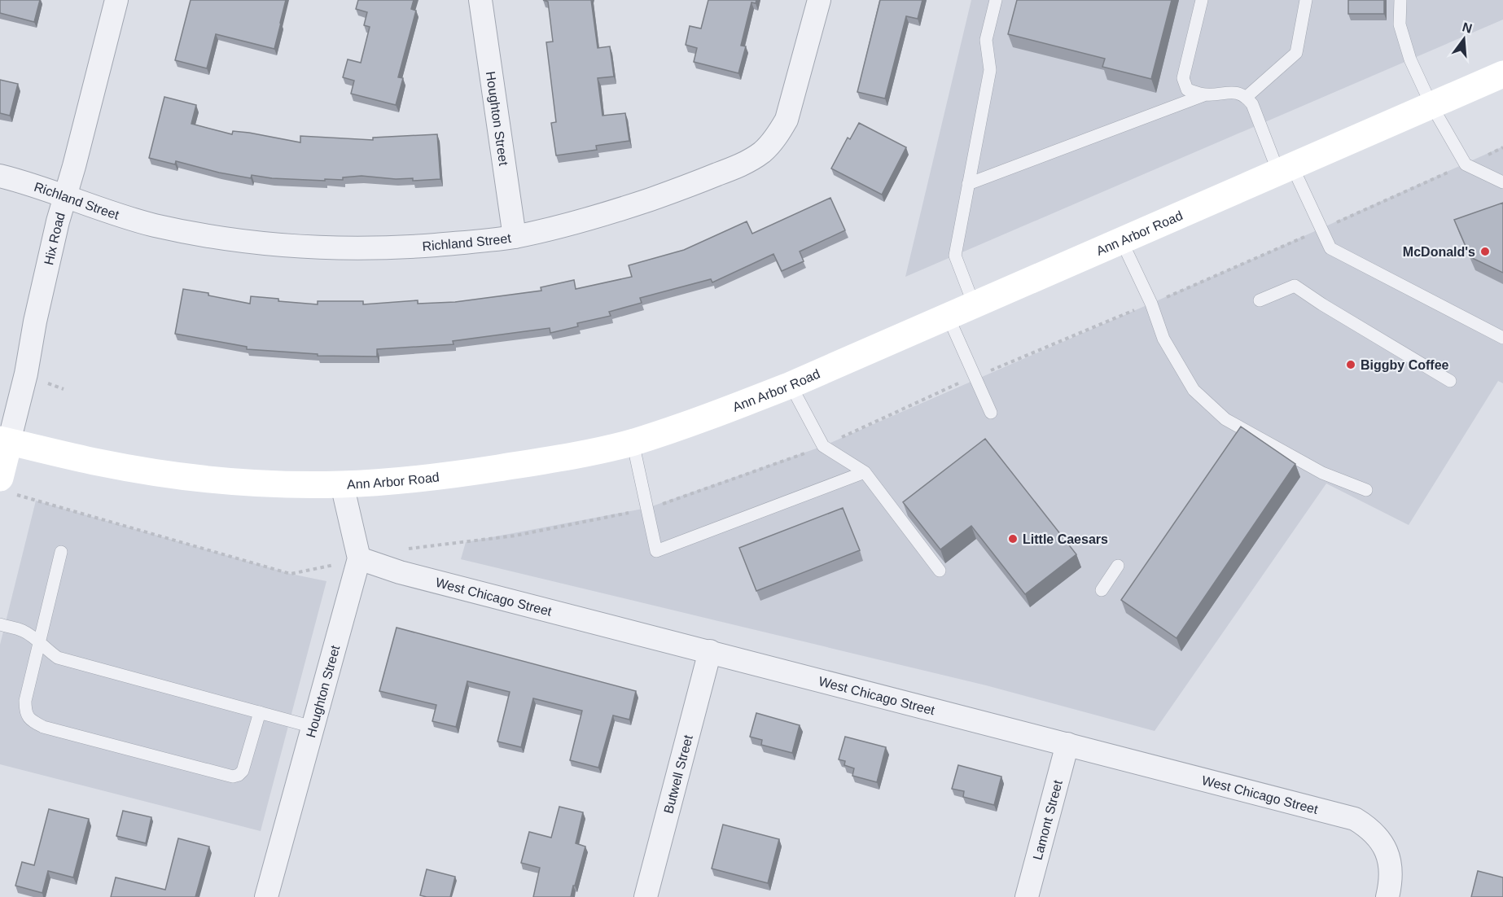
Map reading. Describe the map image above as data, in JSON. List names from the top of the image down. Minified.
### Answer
{"streets":{"main road":["Ann Arbor Road","Hix Road"],"street":["Houghton Street","Richland Street","West Chicago Street","Butwell Street","Lamont Street"]},"crossings":[["Houghton Street","Richland Street"],["Houghton Street","Ann Arbor Road"],["Houghton Street","West Chicago Street"],["Richland Street","Hix Road"],["Ann Arbor Road","Hix Road"],["West Chicago Street","Butwell Street"],["West Chicago Street","Lamont Street"]],"places":["McDonald's","Biggby Coffee","Little Caesars"],"north":"top"}
